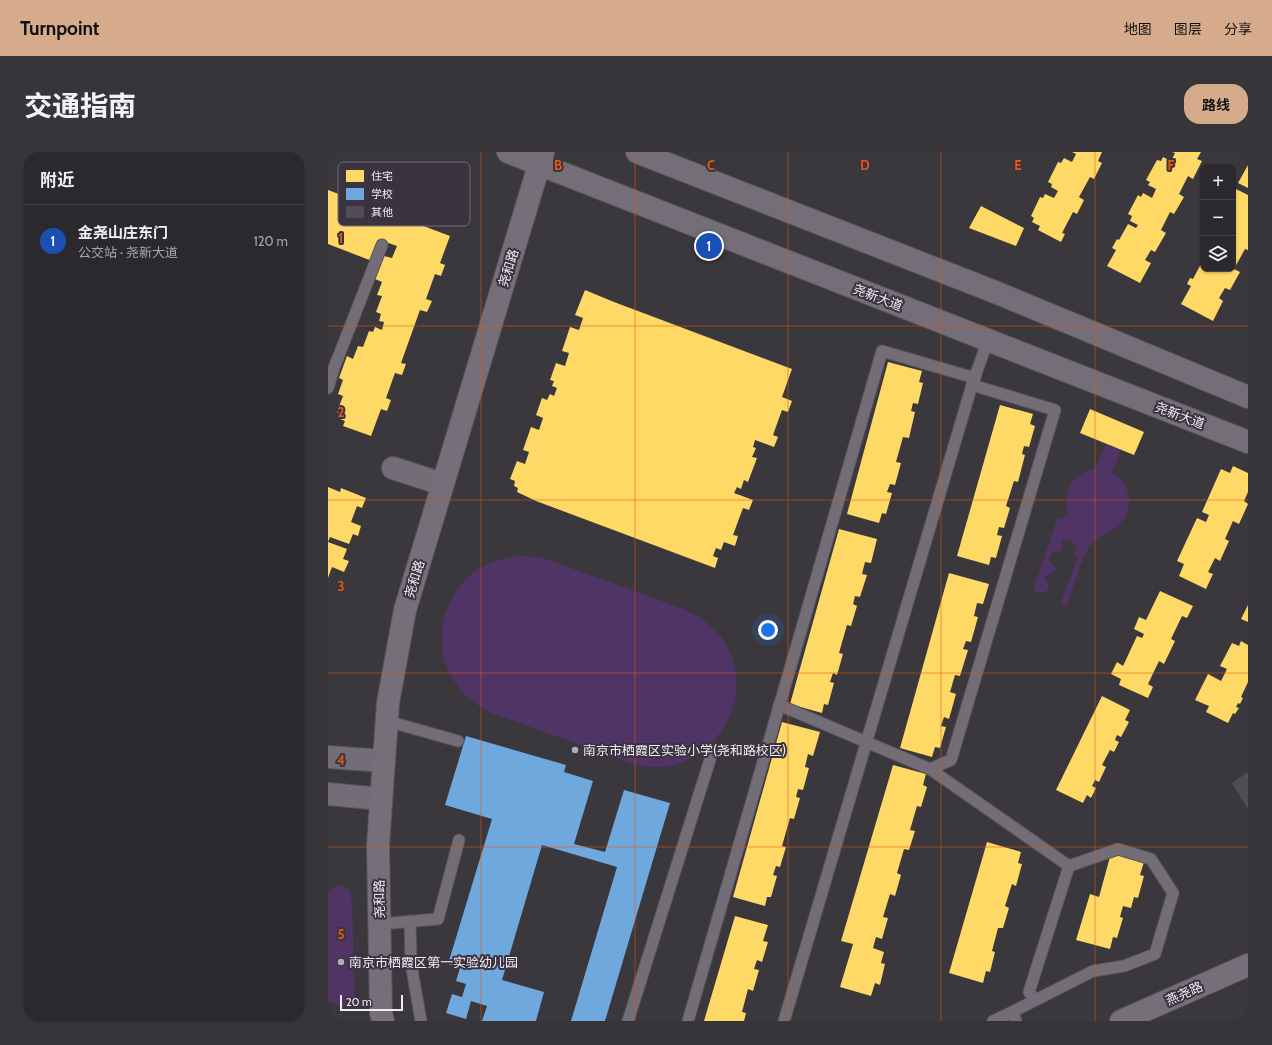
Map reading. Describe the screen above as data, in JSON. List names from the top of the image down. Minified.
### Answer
{"streets":{"main road":["尧和路","尧新大道","燕尧路"]},"crossings":[["尧和路","尧新大道"]],"places":["南京市栖霞区实验小学(尧和路校区)","南京市栖霞区第一实验幼儿园"],"legend":["住宅","学校","其他"],"scale_bar":"20 m","page":{"header":"Turnpoint","nav":["地图","图层","分享"],"title":"交通指南","buttons":"路线","heading":"附近","map_buttons":["+","−"],"list":[{"mark":"1","name":"金尧山庄东门","note":"公交站 · 尧新大道","value":"120 m"}],"pins":"1","scale":"20 m"},"grid":{"columns":["B","C","D","E","F"],"rows":["1","2","3","4","5"]}}
